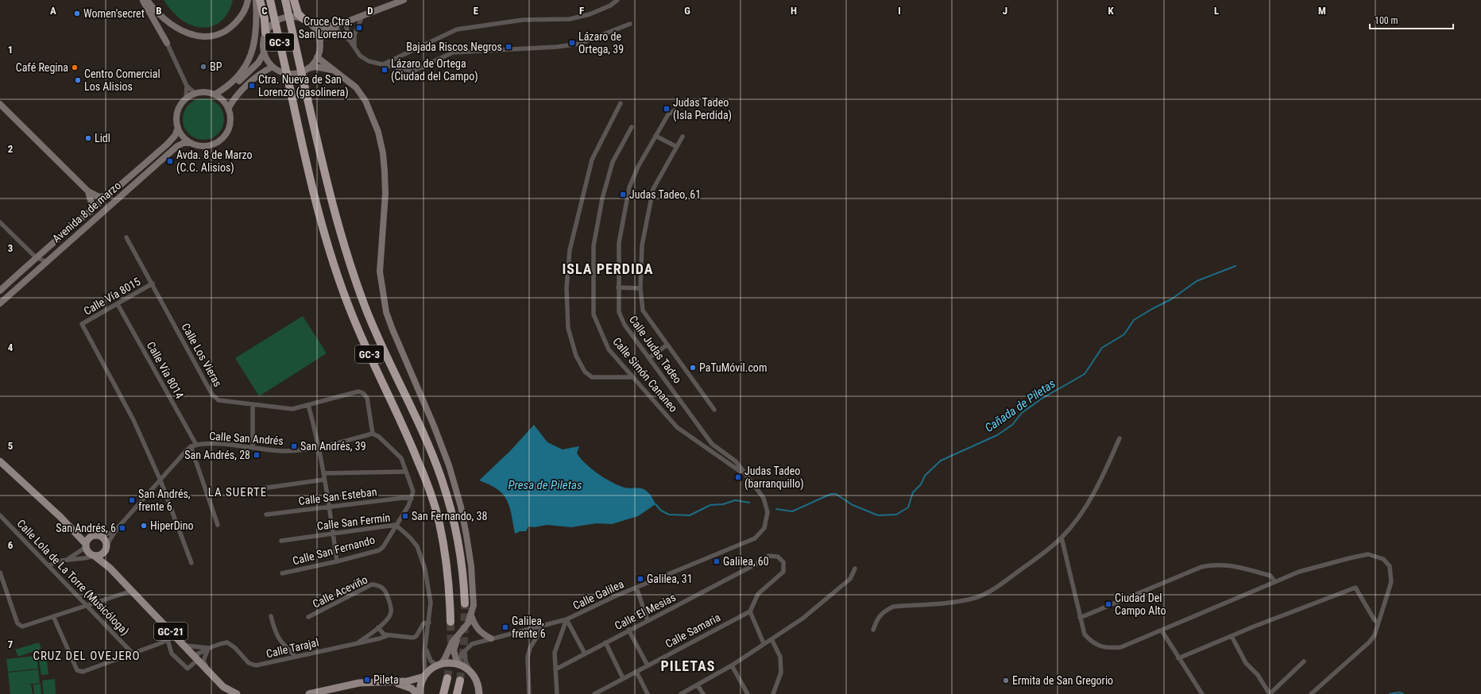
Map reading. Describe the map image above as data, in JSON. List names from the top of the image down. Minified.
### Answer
{"streets":{"highway":["GC-3"],"main road":["GC-21"],"street":["Avenida 8 de marzo","Calle Vía 8015","Calle Judas Tadeo","Calle Los Vieras","Calle Vía 8014","Calle Simón Cananeo","Calle San Andrés","Calle San Esteban","Calle San Fermín","Calle San Fernando","Calle Lola de La Torre (Musicóloga)","Calle Aceviño","Calle Galilea","Calle El Mesias","Calle Samaria","Calle Tarajal"]},"crossings":[["Calle Vía 8015","Calle Los Vieras"],["Calle Vía 8015","Calle Vía 8014"],["Calle Vía 8015","Calle San Andrés"],["Calle Judas Tadeo","Calle Simón Cananeo"],["Calle Judas Tadeo","Calle Galilea"],["Calle Los Vieras","Calle San Andrés"],["Calle Vía 8014","Calle San Andrés"],["Calle Simón Cananeo","Calle Galilea"],["Calle San Andrés","GC-21"],["Calle San Esteban","Calle San Fernando"],["Calle San Fermín","Calle San Fernando"],["Calle San Fermín","Calle Tarajal"],["Calle Aceviño","Calle Tarajal"],["Calle El Mesias","Calle Samaria"],["GC-21","Calle Tarajal"]],"districts":["ISLA PERDIDA","LA SUERTE","CRUZ DEL OVEJERO","PILETAS"],"water":["Cañada de Piletas","Presa de Piletas"],"places":{"other":["Women'secret","BP","Café Regina","Centro Comercial Los Alisios","Lidl","PaTuMóvil.com","HiperDino","Ermita de San Gregorio"],"transit":["Cruce Ctra. San Lorenzo","Lázaro de Ortega, 39","Bajada Riscos Negros","Lázaro de Ortega (Ciudad del Campo)","Ctra. Nueva de San Lorenzo (gasolinera)","Judas Tadeo (Isla Perdida)","Avda. 8 de Marzo (C.C. Alisios)","Judas Tadeo, 61","San Andrés, 39","San Andrés, 28","Judas Tadeo (barranquillo)","San Andrés, frente 6","San Fernando, 38","San Andrés, 6","Galilea, 60","Galilea, 31","Ciudad Del Campo Alto","Galilea, frente 6","Pileta"]},"scale_bar":"100 m","grid":{"columns":["A","B","C","D","E","F","G","H","I","J","K","L","M"],"rows":["1","2","3","4","5","6","7"]}}
